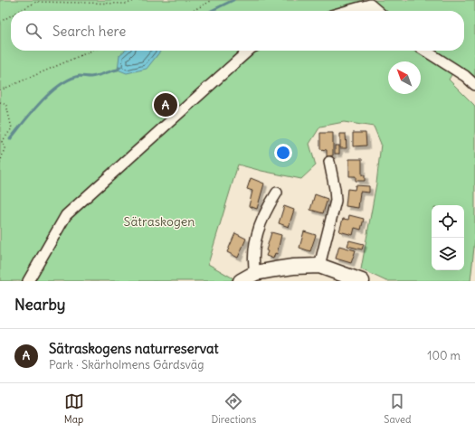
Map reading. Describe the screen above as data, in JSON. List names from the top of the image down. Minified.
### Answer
{"parks":["Sätraskogen"],"north":"top left","page":{"search":"Search here","pins":"A","heading":"Nearby","list":[{"mark":"A","name":"Sätraskogens naturreservat","note":"Park · Skärholmens Gårdsväg","value":"100 m"}],"nav":["Map","Directions","Saved"]}}
